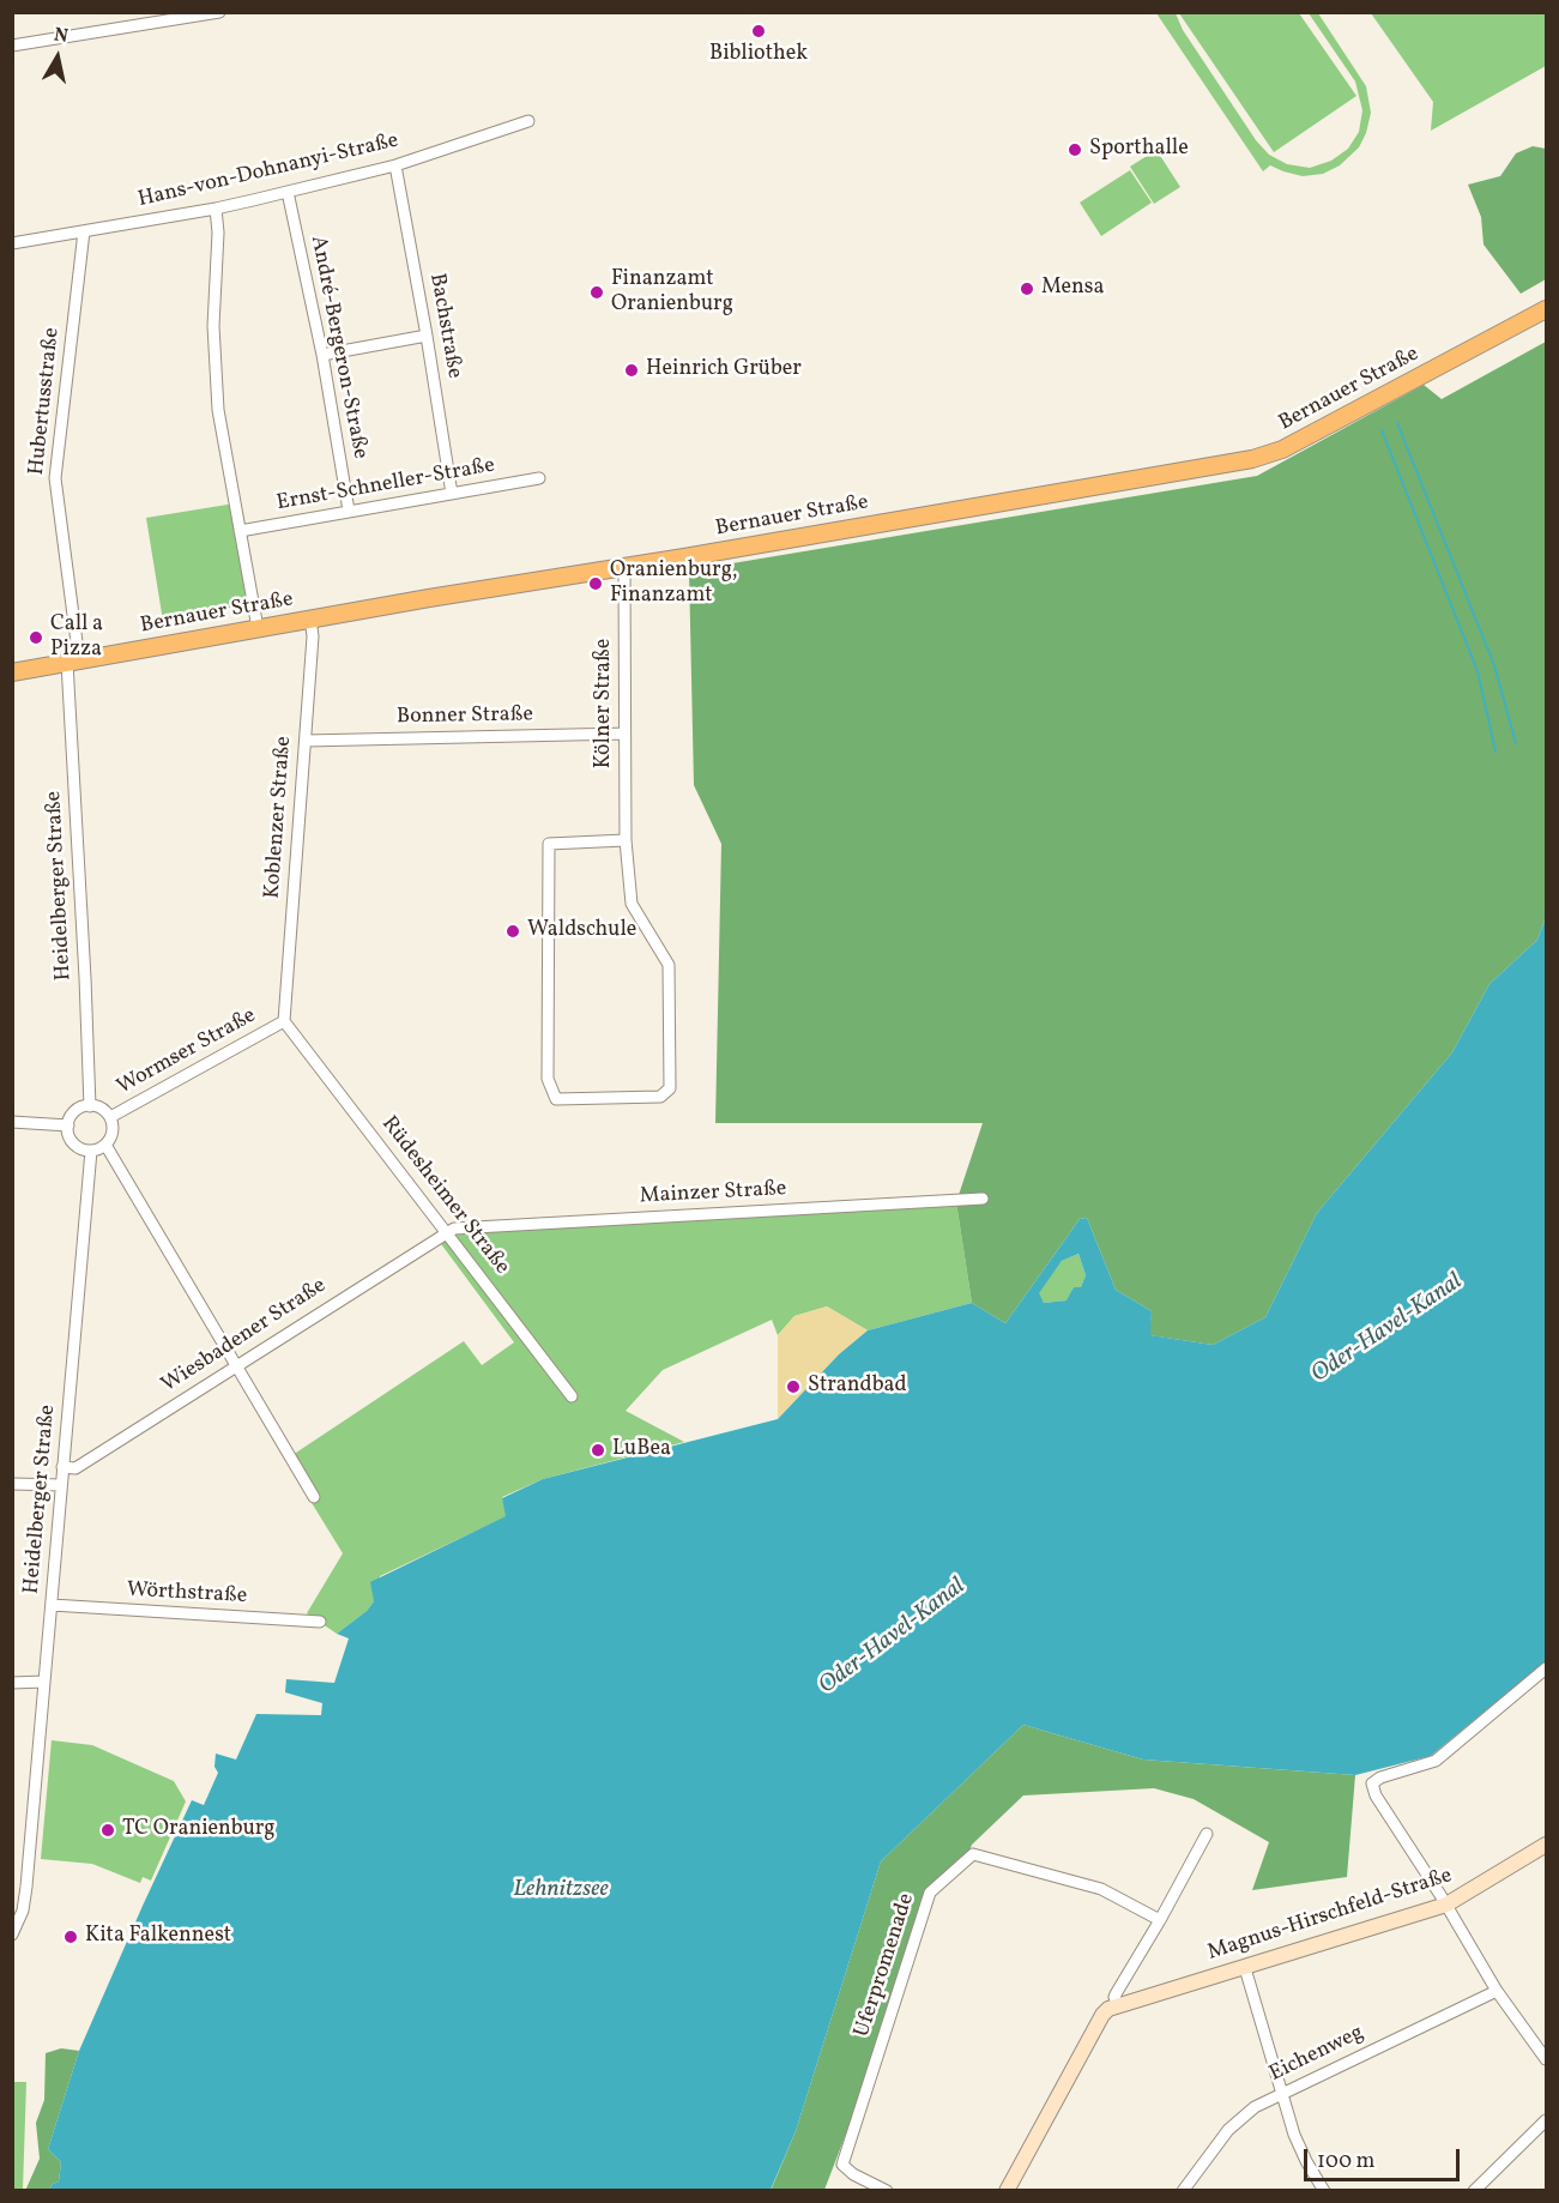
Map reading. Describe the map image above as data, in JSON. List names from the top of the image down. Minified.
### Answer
{"streets":{"main road":["Bernauer Straße"],"street":["Hans-von-Dohnanyi-Straße","Bachstraße","André-Bergeron-Straße","Hubertusstraße","Ernst-Schneller-Straße","Kölner Straße","Bonner Straße","Koblenzer Straße","Heidelberger Straße","Wormser Straße","Mainzer Straße","Rüdesheimer Straße","Wiesbadener Straße","Wörthstraße","Magnus-Hirschfeld-Straße","Uferpromenade","Eichenweg"]},"crossings":[["Hans-von-Dohnanyi-Straße","Bachstraße"],["Hans-von-Dohnanyi-Straße","André-Bergeron-Straße"],["Hans-von-Dohnanyi-Straße","Hubertusstraße"],["Bachstraße","Ernst-Schneller-Straße"],["André-Bergeron-Straße","Ernst-Schneller-Straße"],["Bernauer Straße","Hubertusstraße"],["Bernauer Straße","Kölner Straße"],["Bernauer Straße","Koblenzer Straße"],["Bernauer Straße","Heidelberger Straße"],["Hubertusstraße","Heidelberger Straße"],["Kölner Straße","Bonner Straße"],["Bonner Straße","Koblenzer Straße"],["Koblenzer Straße","Wormser Straße"],["Koblenzer Straße","Rüdesheimer Straße"],["Heidelberger Straße","Wormser Straße"],["Heidelberger Straße","Wiesbadener Straße"],["Heidelberger Straße","Wörthstraße"],["Wormser Straße","Rüdesheimer Straße"],["Mainzer Straße","Rüdesheimer Straße"],["Mainzer Straße","Wiesbadener Straße"],["Rüdesheimer Straße","Wiesbadener Straße"]],"water":["Oder-Havel-Kanal","Lehnitzsee"],"places":["Bibliothek","Sporthalle","Mensa","Finanzamt Oranienburg","Heinrich Grüber","Oranienburg, Finanzamt","Call a Pizza","Waldschule","Strandbad","LuBea","TC Oranienburg","Kita Falkennest"],"scale_bar":"100 m","north":"top"}
